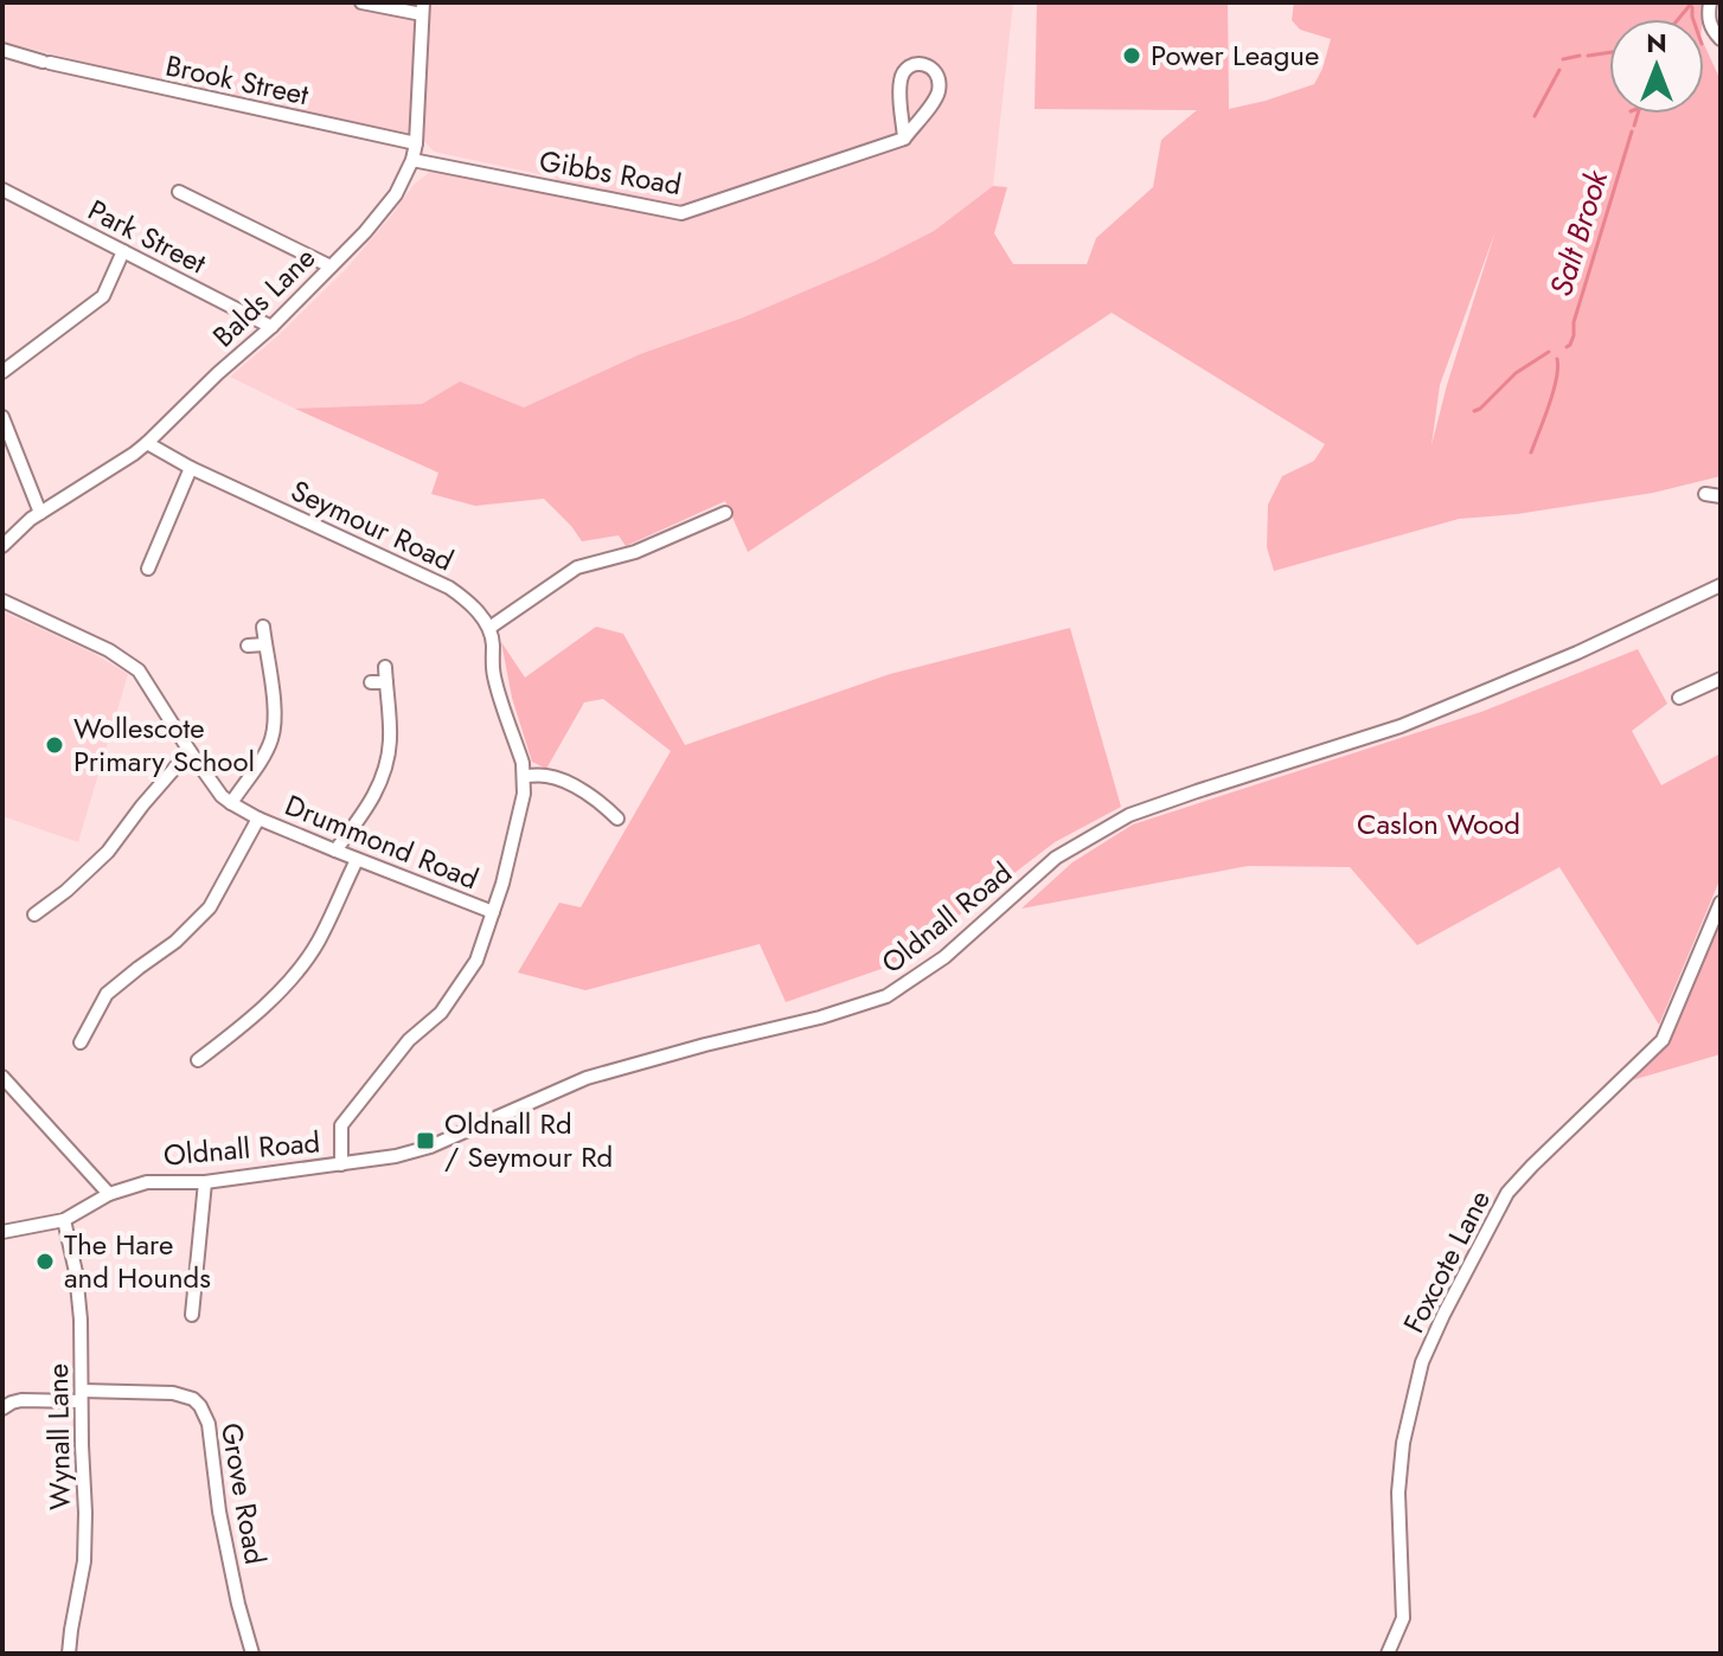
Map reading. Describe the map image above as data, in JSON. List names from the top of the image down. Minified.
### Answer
{"streets":{"street":["Brook Street","Gibbs Road","Park Street","Balds Lane","Seymour Road","Drummond Road","Oldnall Road","Foxcote Lane","Wynall Lane","Grove Road"]},"crossings":[["Brook Street","Balds Lane"],["Gibbs Road","Balds Lane"],["Park Street","Balds Lane"],["Balds Lane","Seymour Road"],["Oldnall Road","Wynall Lane"],["Wynall Lane","Grove Road"]],"water":["Salt Brook"],"parks":["Caslon Wood"],"places":{"other":["Power League","Wollescote Primary School","The Hare and Hounds"],"transit":["Oldnall Rd / Seymour Rd"]},"north":"top"}
